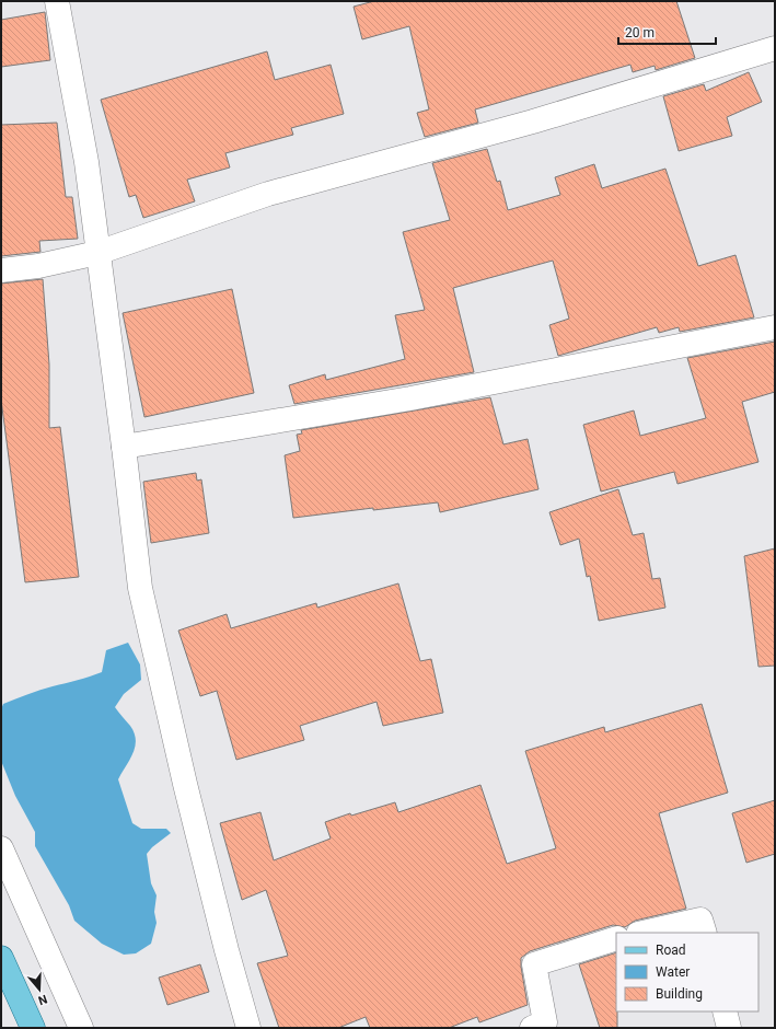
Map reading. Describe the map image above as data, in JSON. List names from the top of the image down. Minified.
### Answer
{"legend":["Road","Water","Building"],"scale_bar":"20 m","north":"bottom"}
